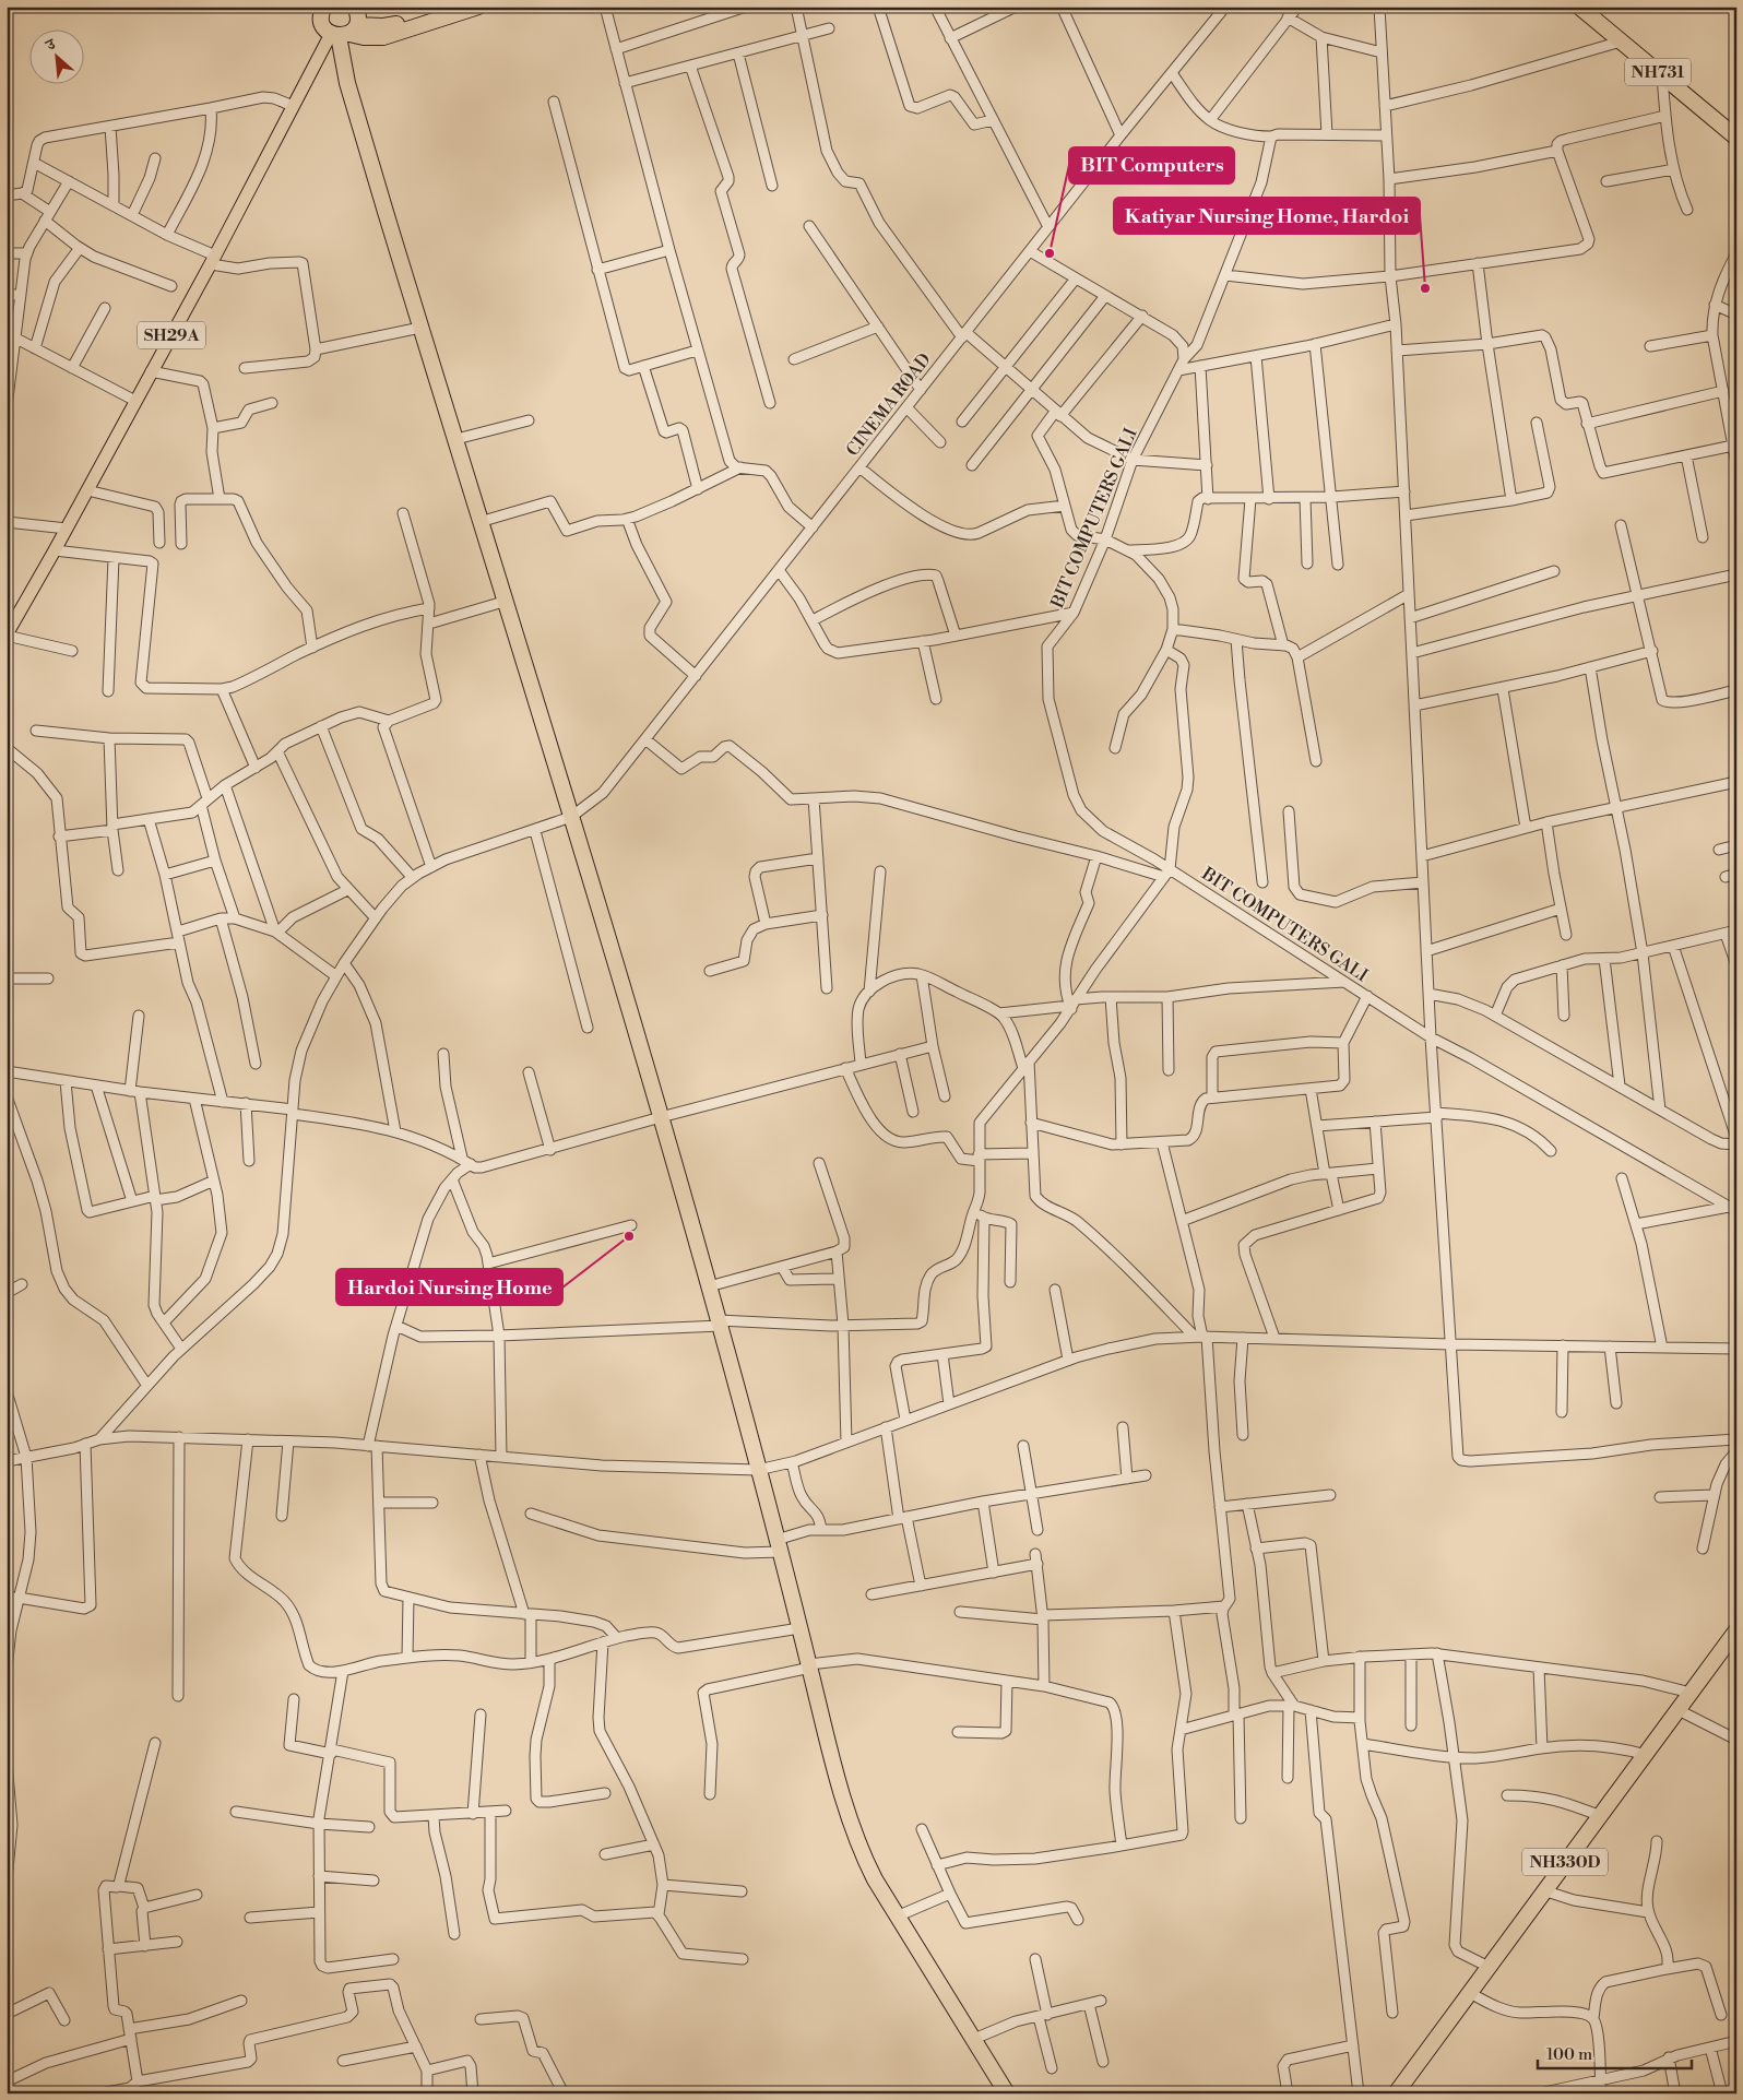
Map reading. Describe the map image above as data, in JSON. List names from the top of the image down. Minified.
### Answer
{"streets":{"highway":["NH731","NH330D"],"main road":["SH29A"],"street":["CINEMA ROAD","BIT COMPUTERS GALI"]},"places":["BIT Computers","Katiyar Nursing Home, Hardoi","Hardoi Nursing Home"],"scale_bar":"100 m","north":"top left"}
